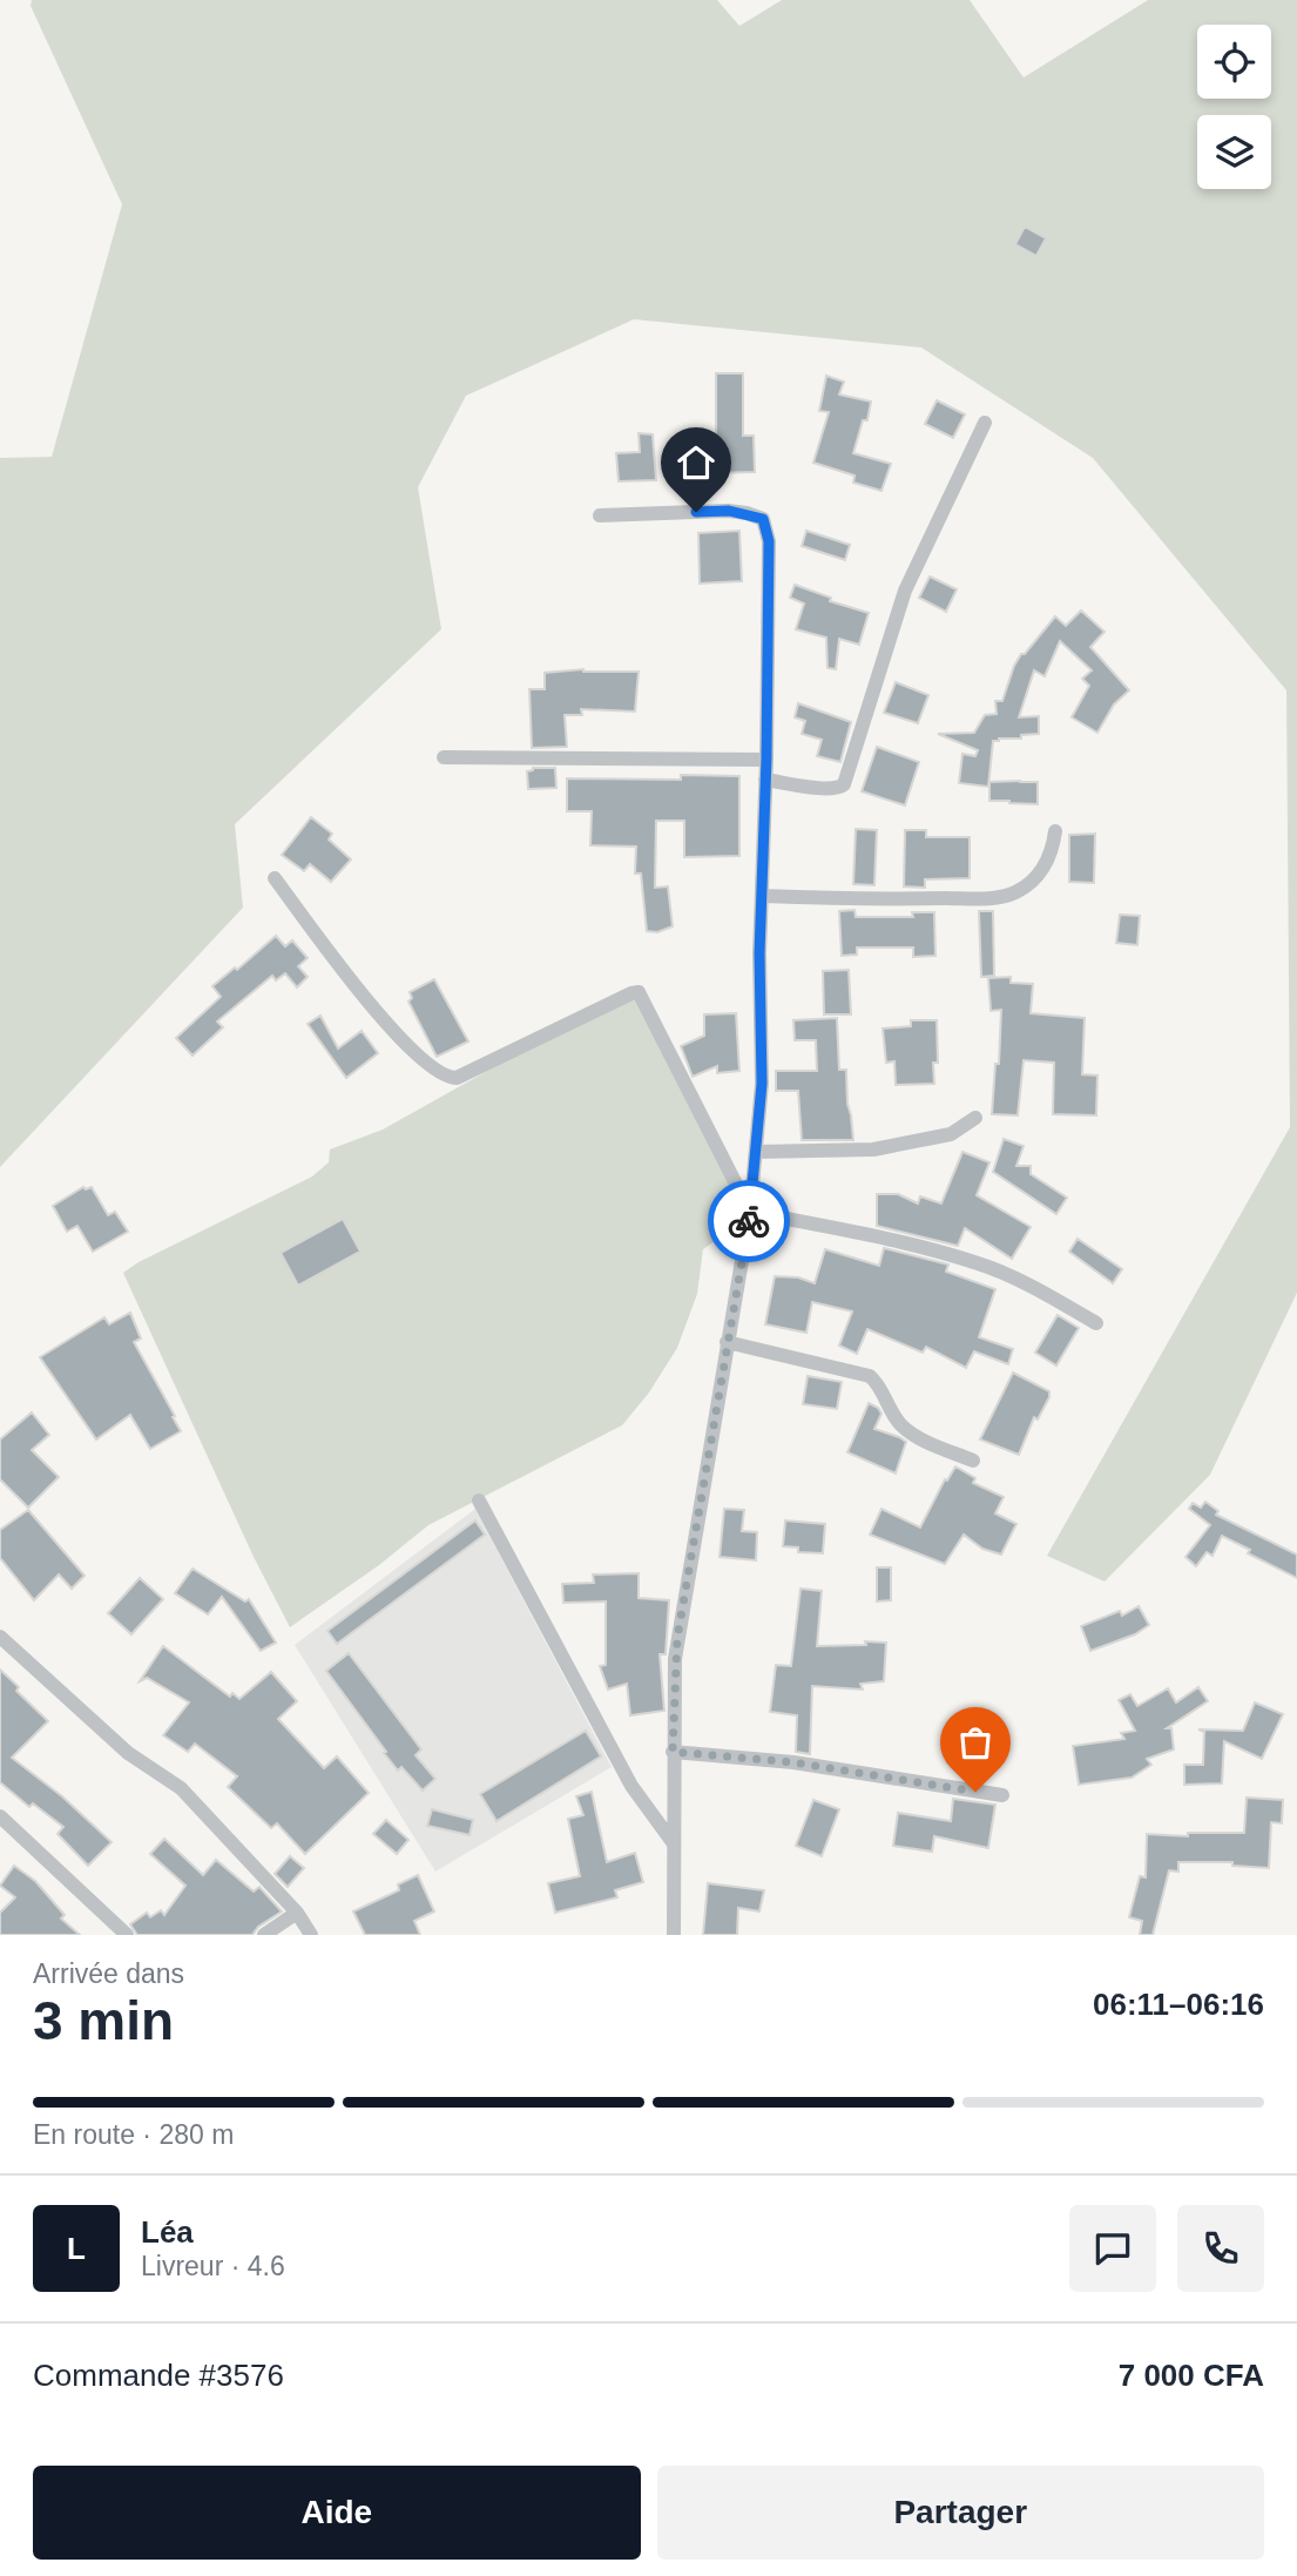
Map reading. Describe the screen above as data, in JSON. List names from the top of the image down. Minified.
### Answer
{"page":{"heading":["3 min","Arrivée dans","06:11–06:16"],"panel":["Léa","Livreur · 4.6","Commande #3576","7 000 CFA"],"bar":"En route · 280 m","round":"L","buttons":["Aide","Partager"]}}
